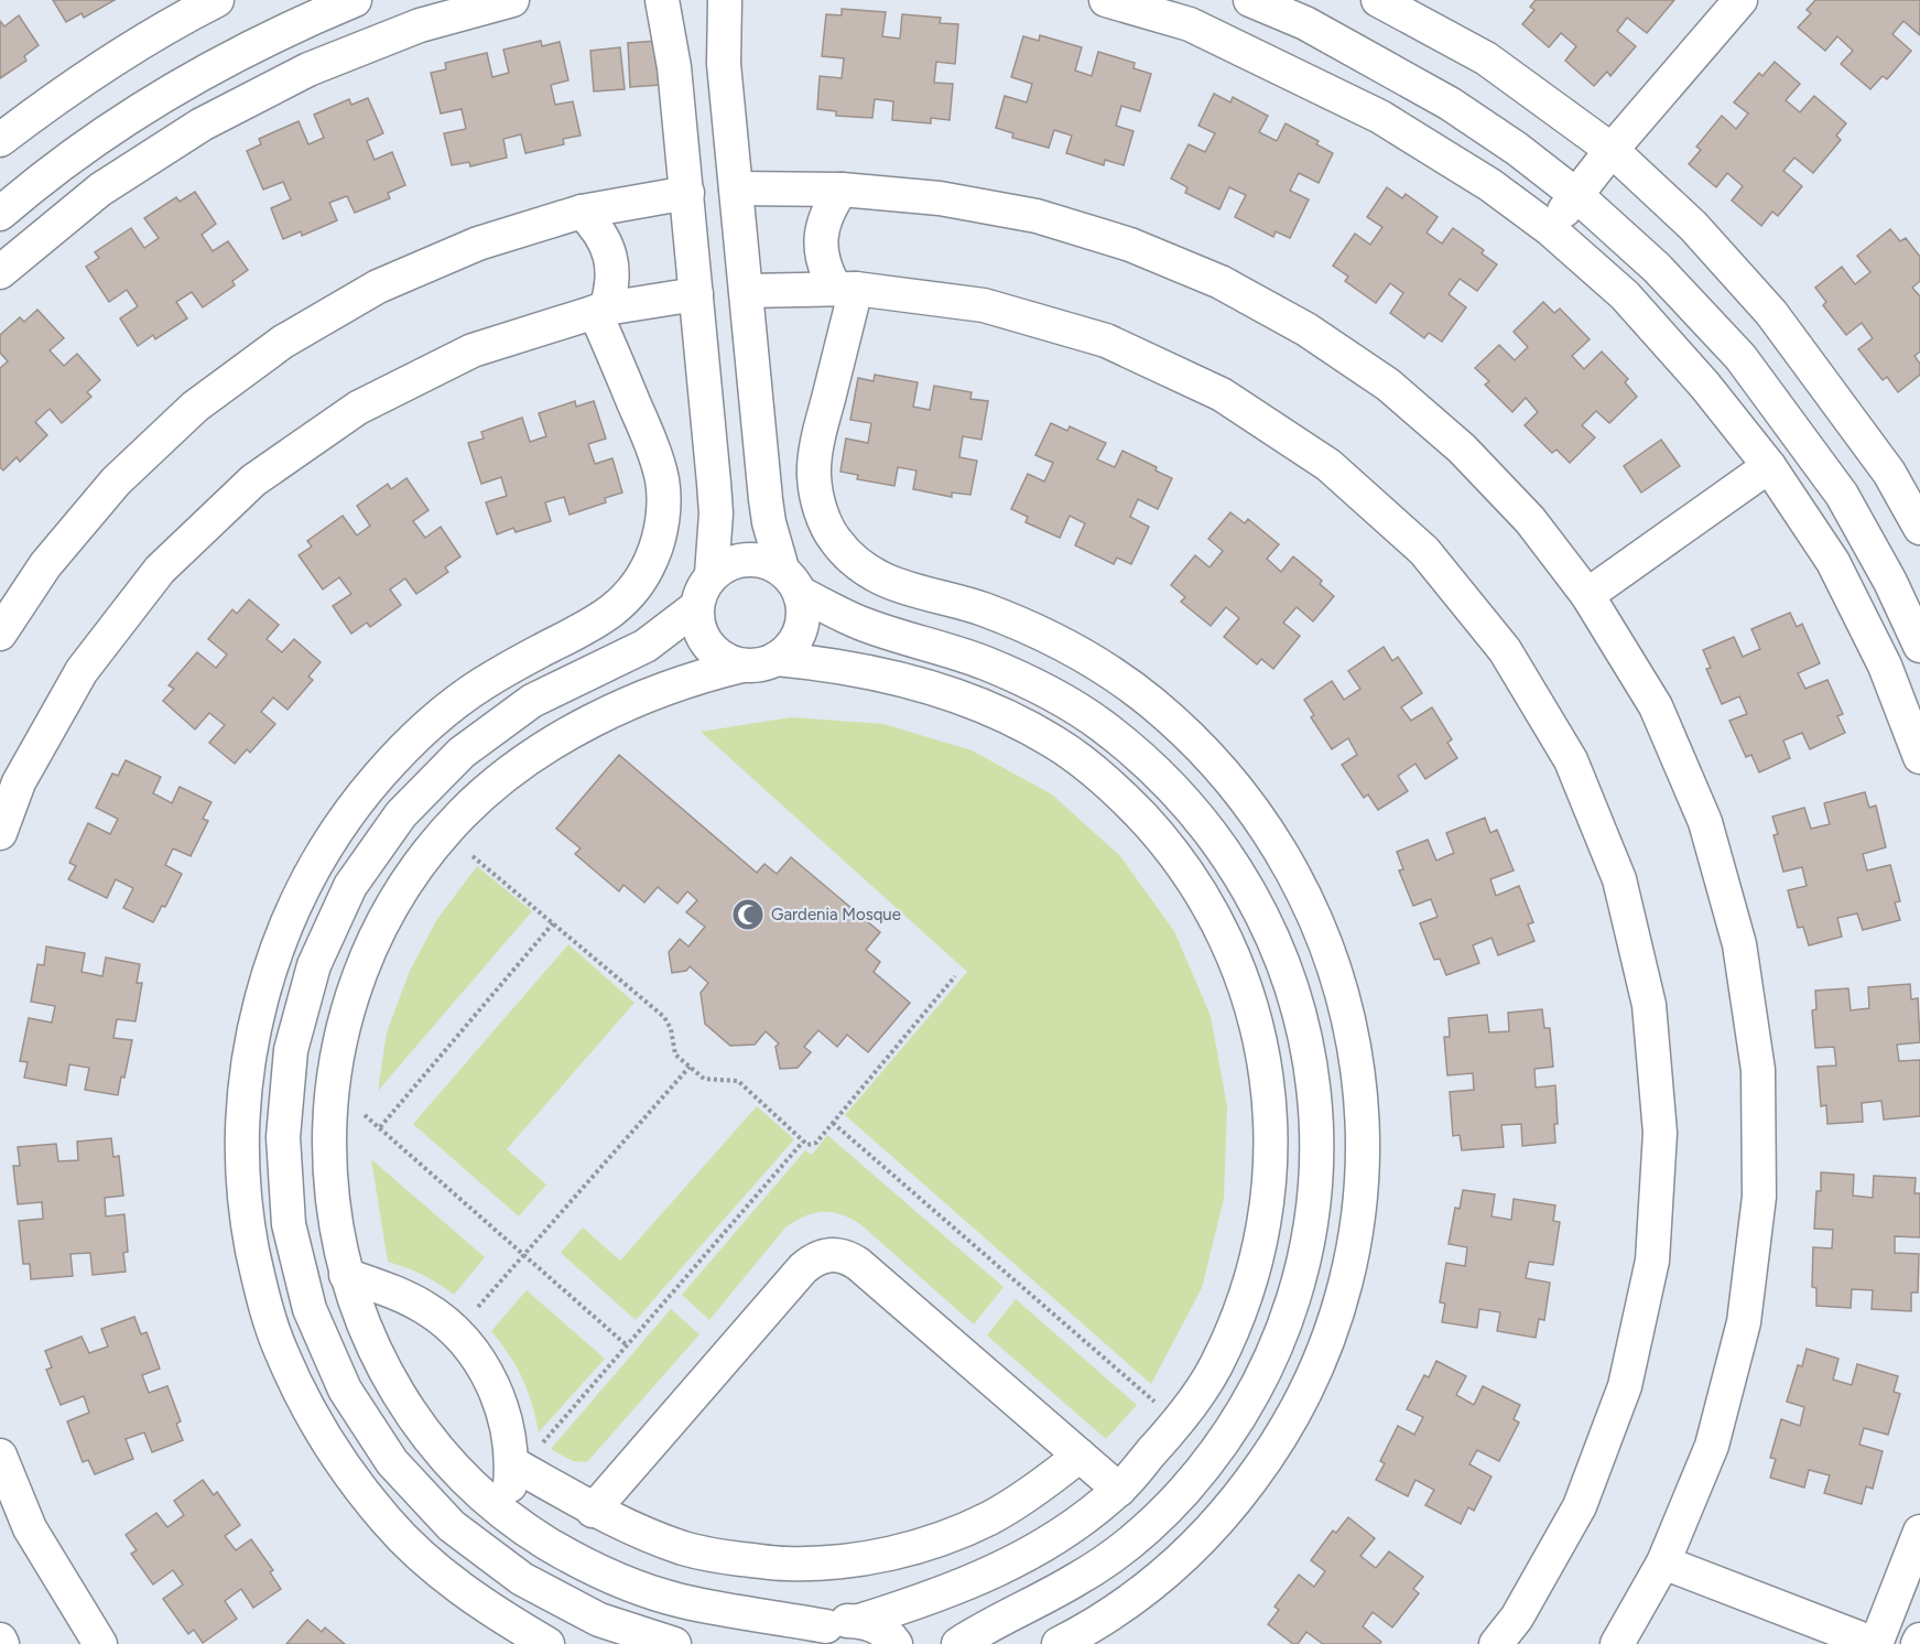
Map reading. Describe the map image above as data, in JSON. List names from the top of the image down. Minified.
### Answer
{"places":{"mosque":["Gardenia Mosque"]}}
